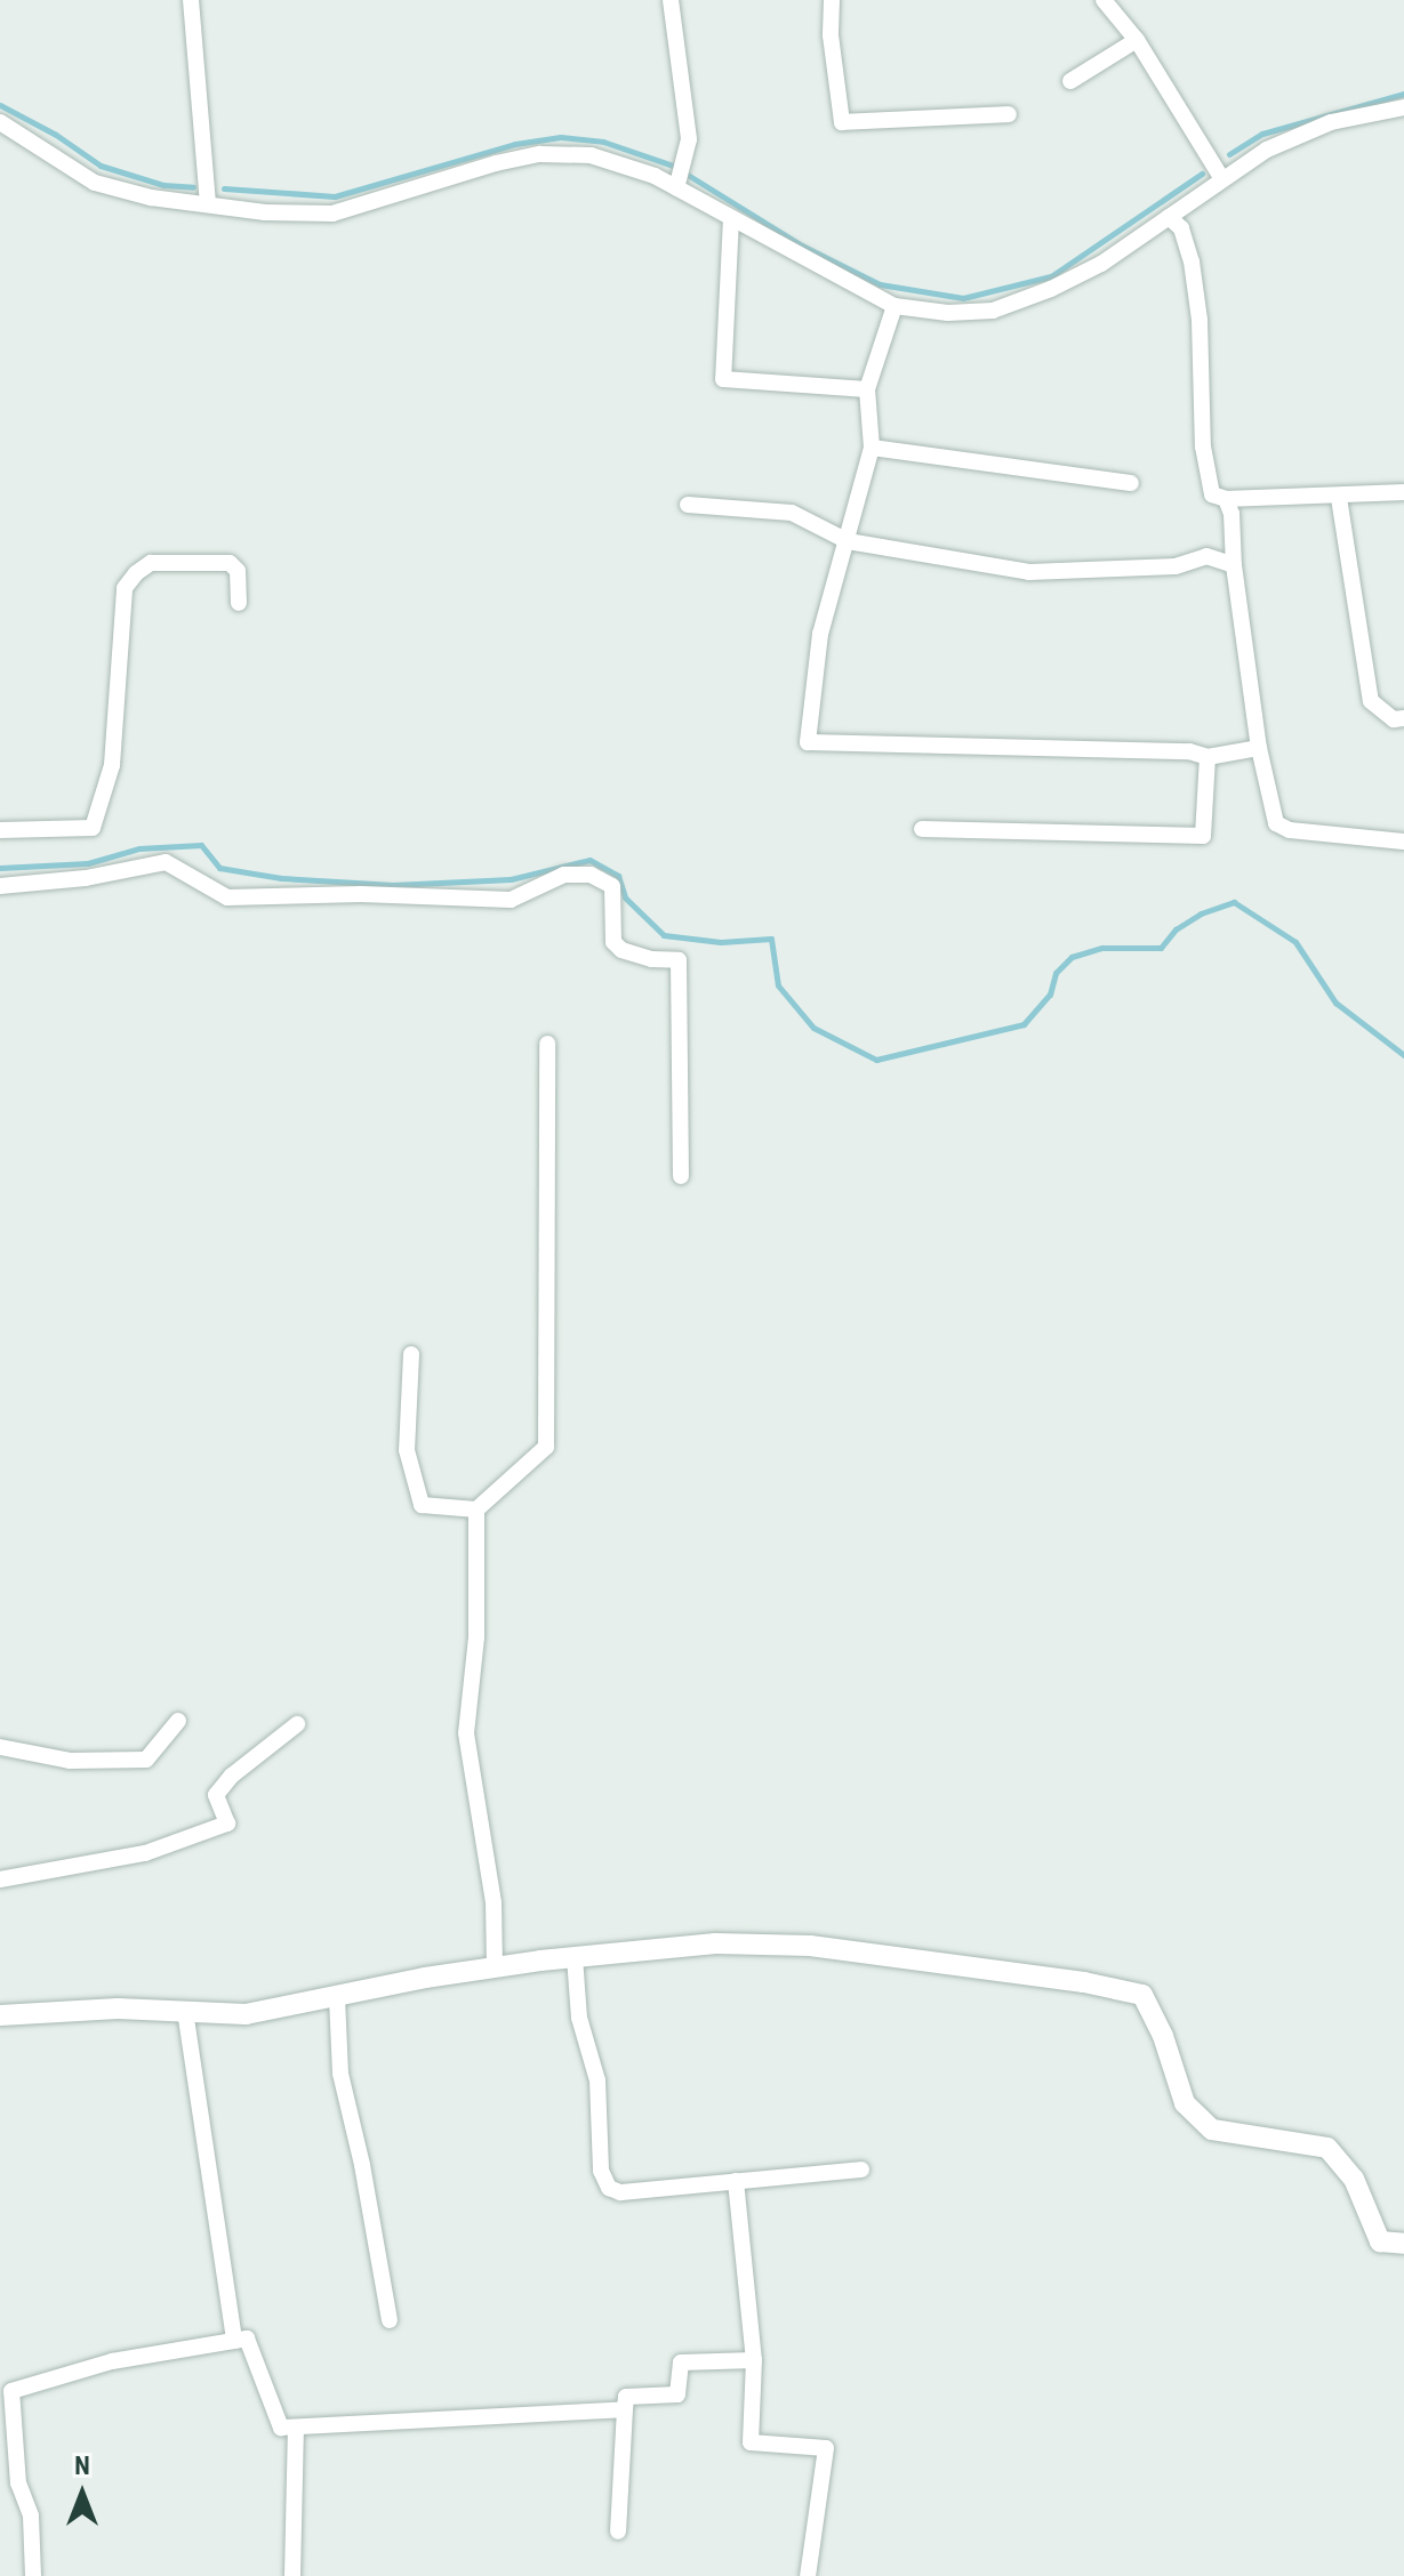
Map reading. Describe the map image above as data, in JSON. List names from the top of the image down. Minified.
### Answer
{"north":"top"}
